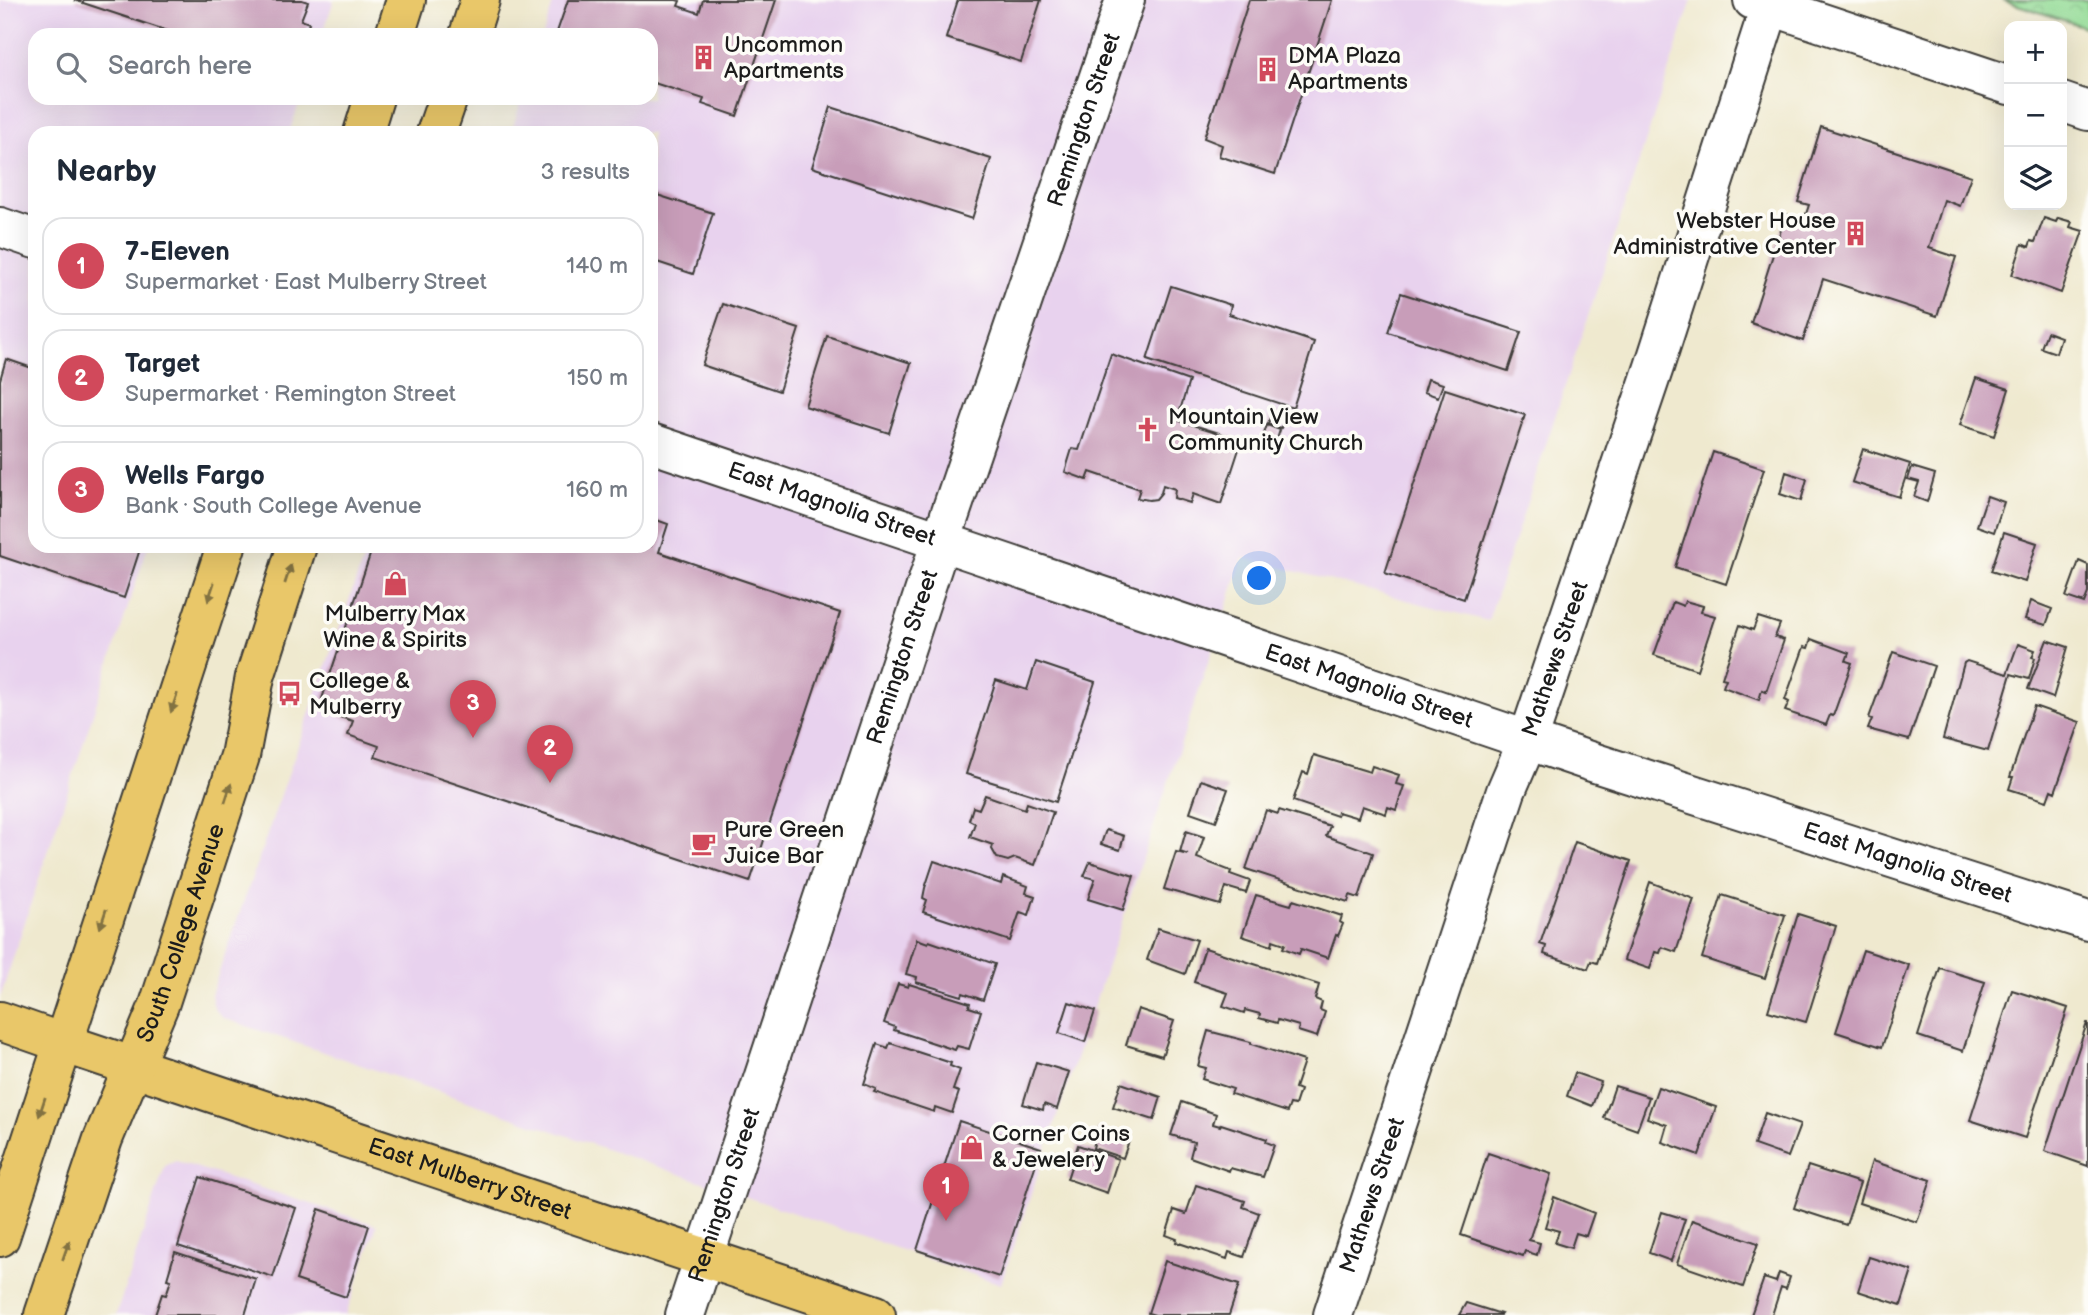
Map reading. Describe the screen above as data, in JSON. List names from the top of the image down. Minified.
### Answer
{"streets":{"main road":["South College Avenue","East Mulberry Street"],"street":["Remington Street","East Magnolia Street","Mathews Street"]},"crossings":[["Remington Street","East Magnolia Street"],["Remington Street","East Mulberry Street"],["East Magnolia Street","Mathews Street"],["South College Avenue","East Mulberry Street"]],"places":{"building":["Uncommon Apartments","DMA Plaza Apartments","Webster House Administrative Center"],"church":["Mountain View Community Church"],"shop":["Mulberry Max Wine & Spirits","Corner Coins & Jewelery"],"bus stop":["College & Mulberry"],"cafe":["Pure Green Juice Bar"]},"page":{"map_buttons":["+","−"],"search":"Search here","heading":["Nearby","3 results"],"list":[{"mark":"1","name":"7-Eleven","note":"Supermarket · East Mulberry Street","value":"140 m"},{"mark":"2","name":"Target","note":"Supermarket · Remington Street","value":"150 m"},{"mark":"3","name":"Wells Fargo","note":"Bank · South College Avenue","value":"160 m"}],"pins":["3","2","1"]}}
